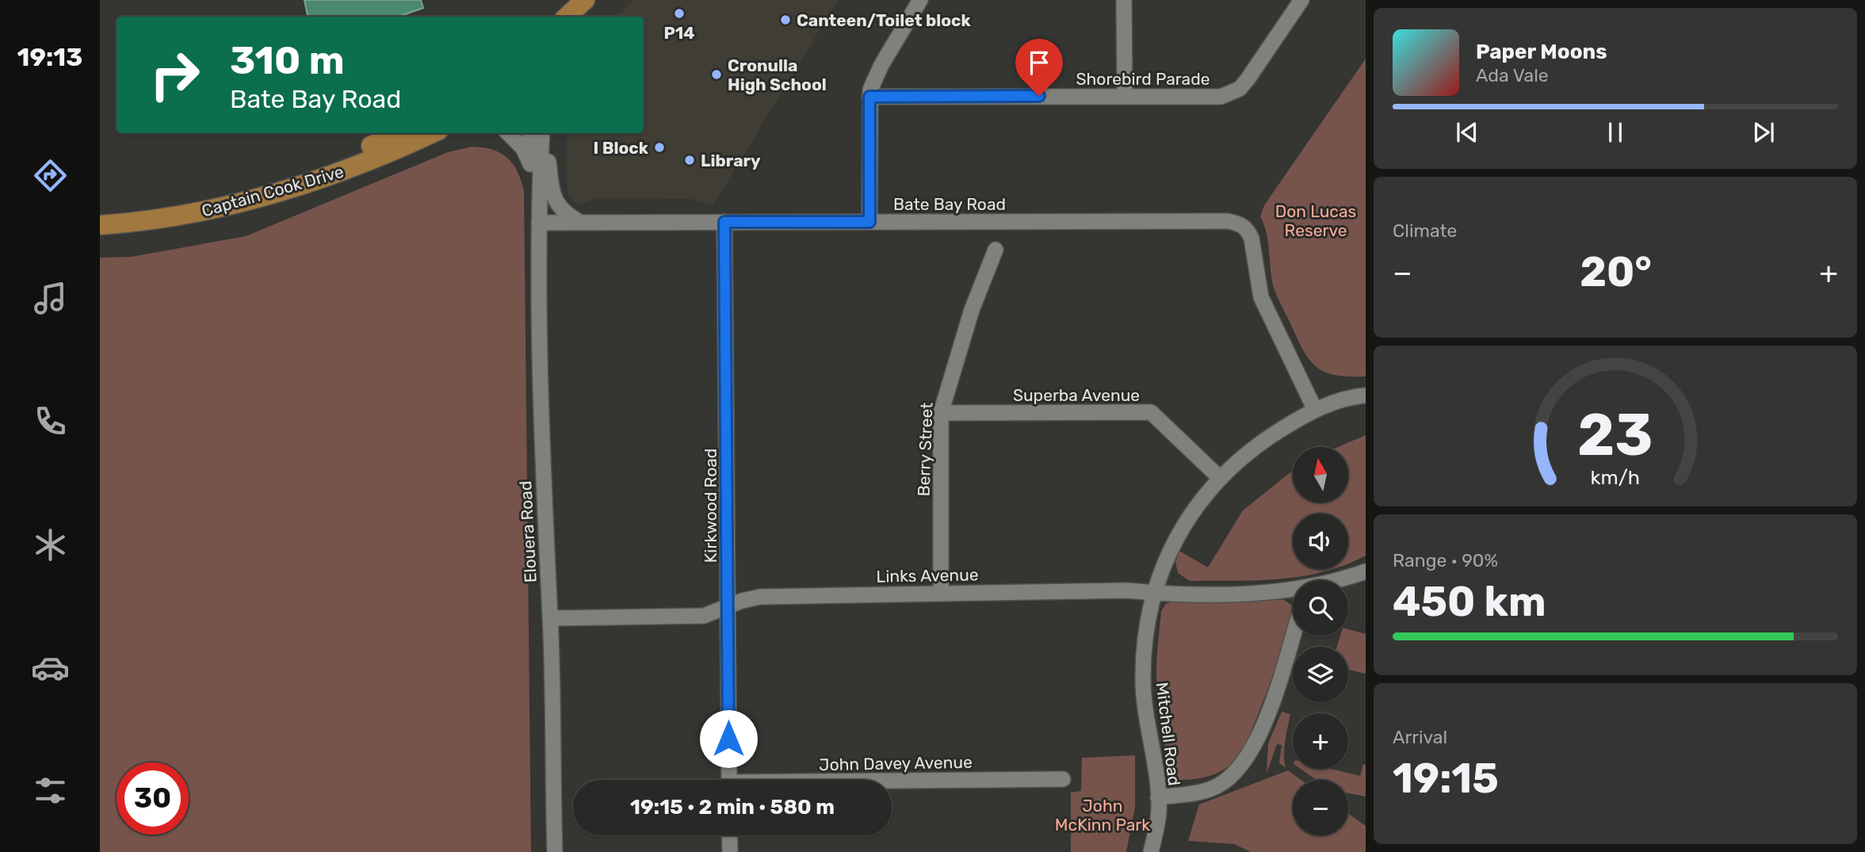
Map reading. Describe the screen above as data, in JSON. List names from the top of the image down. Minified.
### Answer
{"streets":{"main road":["Captain Cook Drive"],"street":["Shorebird Parade","Bate Bay Road","Superba Avenue","Berry Street","Kirkwood Road","Elouera Road","Links Avenue","Mitchell Road","John Davey Avenue"]},"crossings":[["Bate Bay Road","Kirkwood Road"],["Bate Bay Road","Elouera Road"],["Bate Bay Road","Mitchell Road"],["Superba Avenue","Berry Street"],["Superba Avenue","Mitchell Road"],["Berry Street","Links Avenue"],["Kirkwood Road","Links Avenue"],["Elouera Road","Links Avenue"],["Links Avenue","Mitchell Road"]],"parks":["Don Lucas Reserve","John McKinn Park"],"places":["P14","Canteen/Toilet block","Cronulla High School","I Block","Library"],"north":"top","page":{"tabs":"19:13","turn":["310 m","Bate Bay Road"],"song":["Paper Moons","Ada Vale"],"tile":["Climate",["Range · 90%","450 km"],["Arrival","19:15"]],"heat":["−","20°","+"],"map_buttons":["+","−"],"limit":"30","trip":"19:15 · 2 min · 580 m","gauge":["23","km/h"]}}
